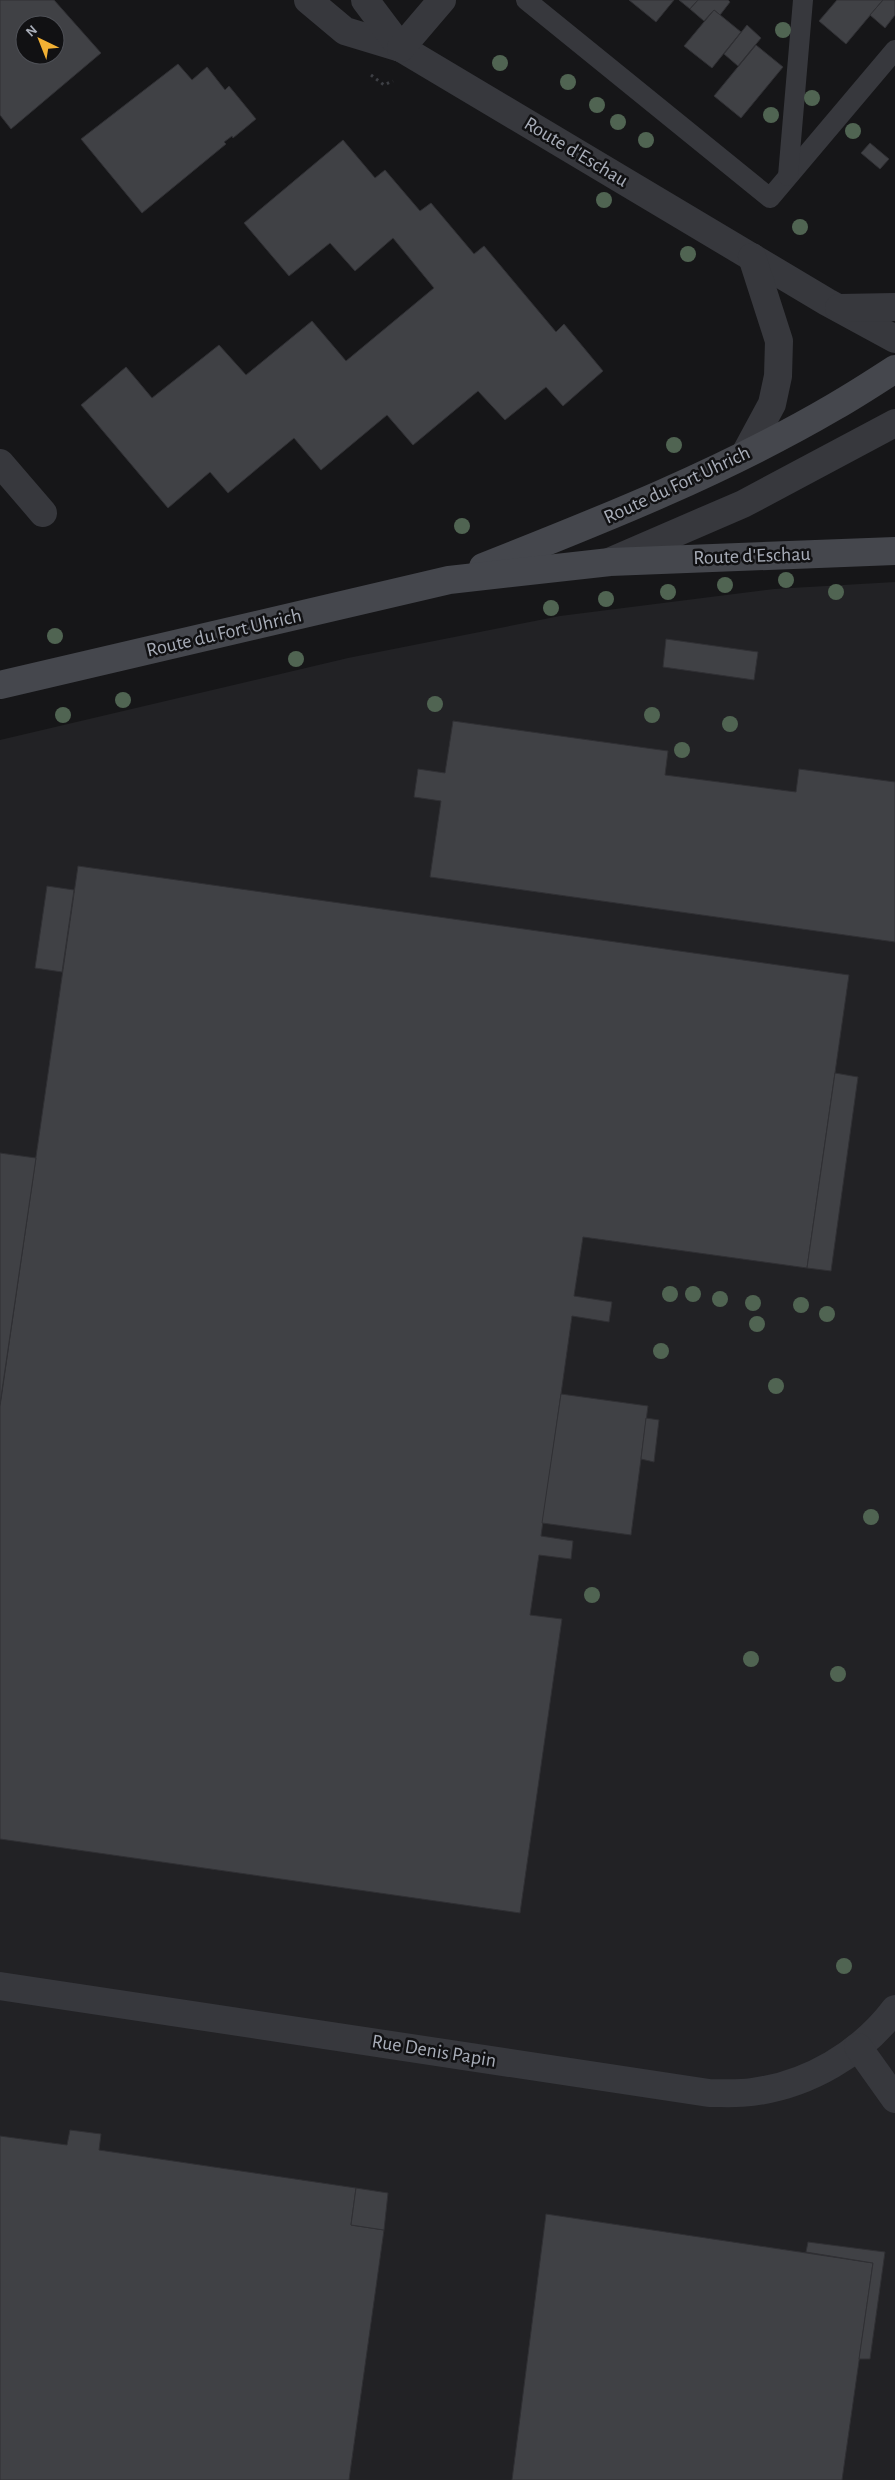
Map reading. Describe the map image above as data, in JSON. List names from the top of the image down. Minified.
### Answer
{"streets":{"main road":["Route d'Eschau","Route du Fort Uhrich"],"street":["Rue Denis Papin"]},"crossings":[["Route d'Eschau","Route du Fort Uhrich"]],"north":"top left"}
